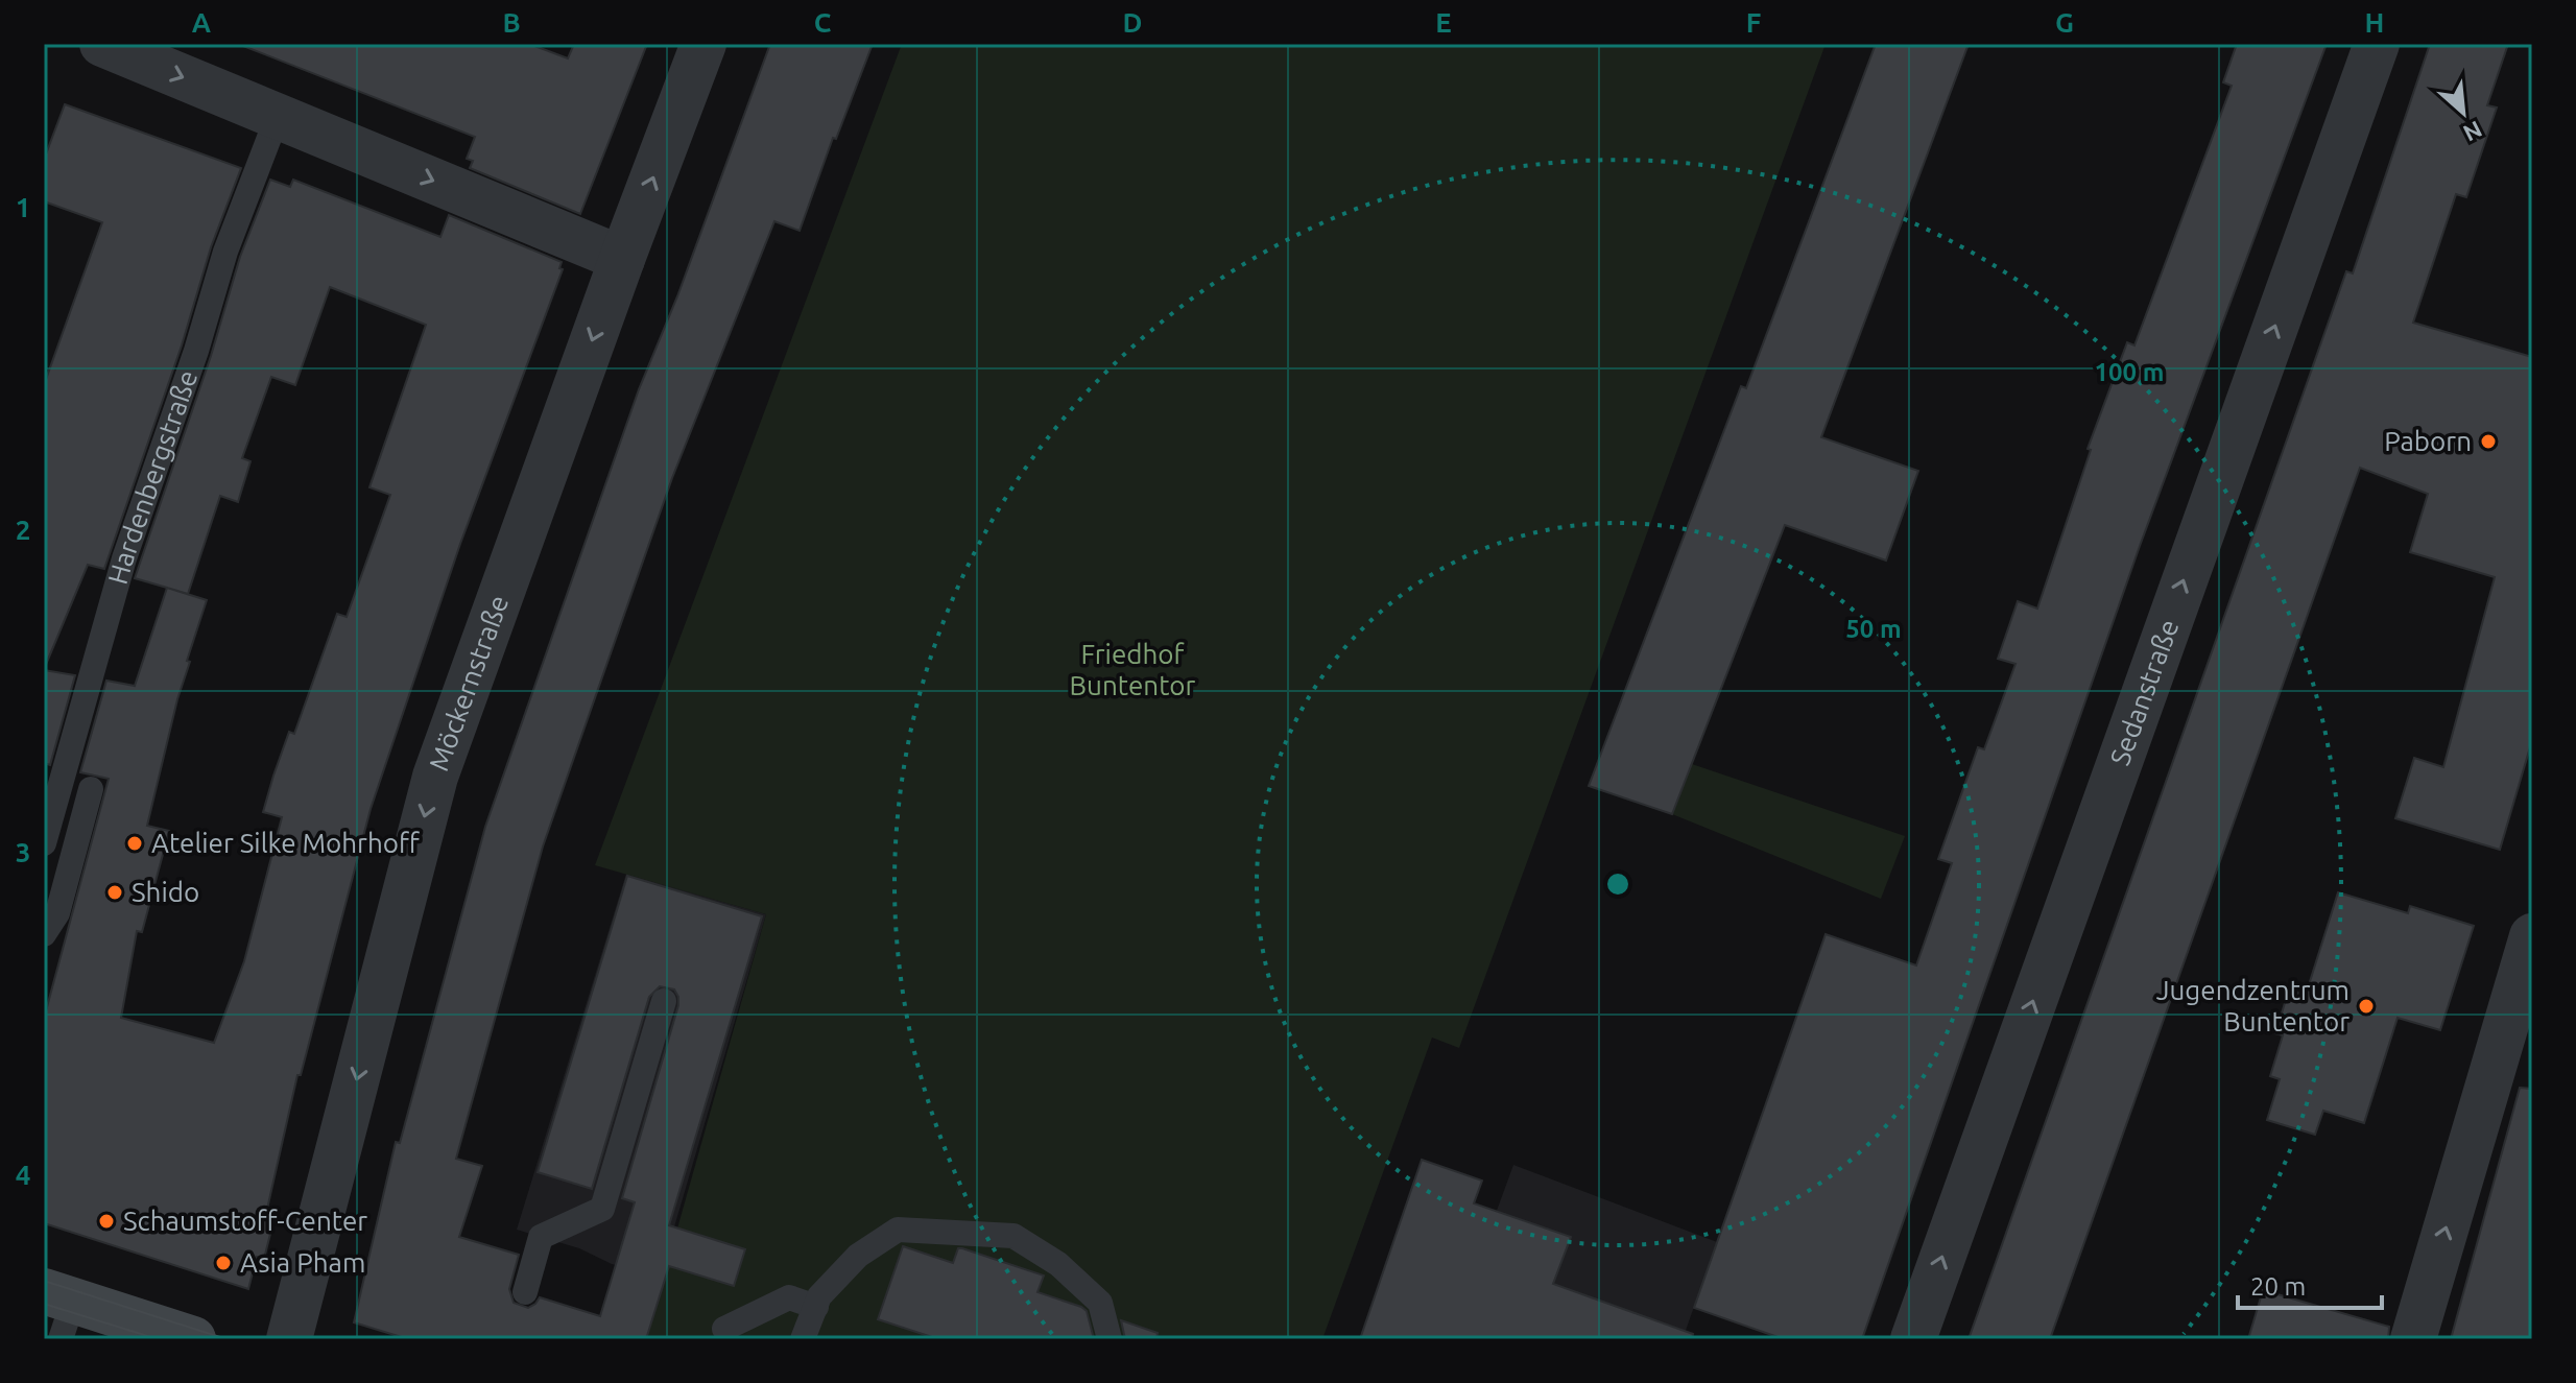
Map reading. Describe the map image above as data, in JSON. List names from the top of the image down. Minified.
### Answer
{"streets":{"street":["Möckernstraße","Sedanstraße"],"lane":["Hardenbergstraße"]},"one_way":["Sedanstraße"],"parks":["Friedhof Buntentor"],"places":["Paborn","Atelier Silke Mohrhoff","Shido","Jugendzentrum Buntentor","Schaumstoff-Center","Asia Pham"],"scale_bar":"20 m","north":"bottom right","grid":{"columns":["A","B","C","D","E","F","G","H"],"rows":["1","2","3","4"]},"rings":["100 m","50 m"]}
